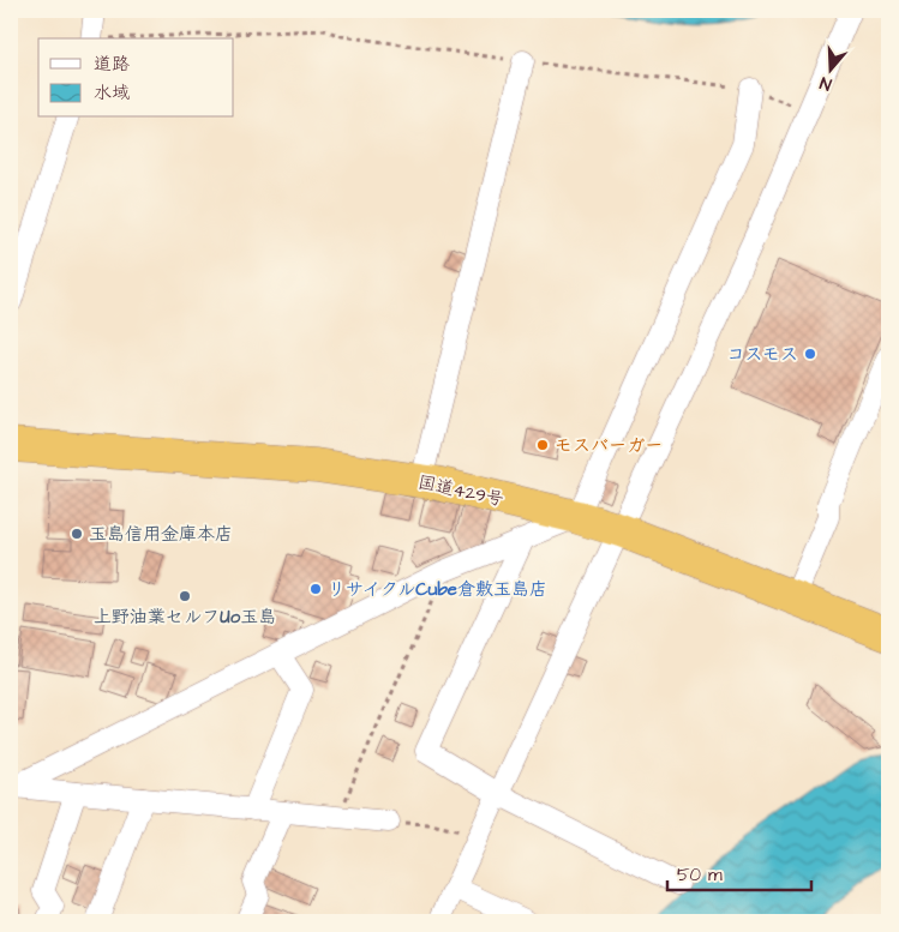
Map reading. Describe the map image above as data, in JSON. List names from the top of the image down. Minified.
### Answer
{"streets":{"highway":["国道429号"]},"places":["コスモス","モスバーガー","玉島信用金庫本店","リサイクルCube倉敷玉島店","上野油業セルフUo玉島"],"legend":["道路","水域"],"scale_bar":"50 m","north":"bottom"}
